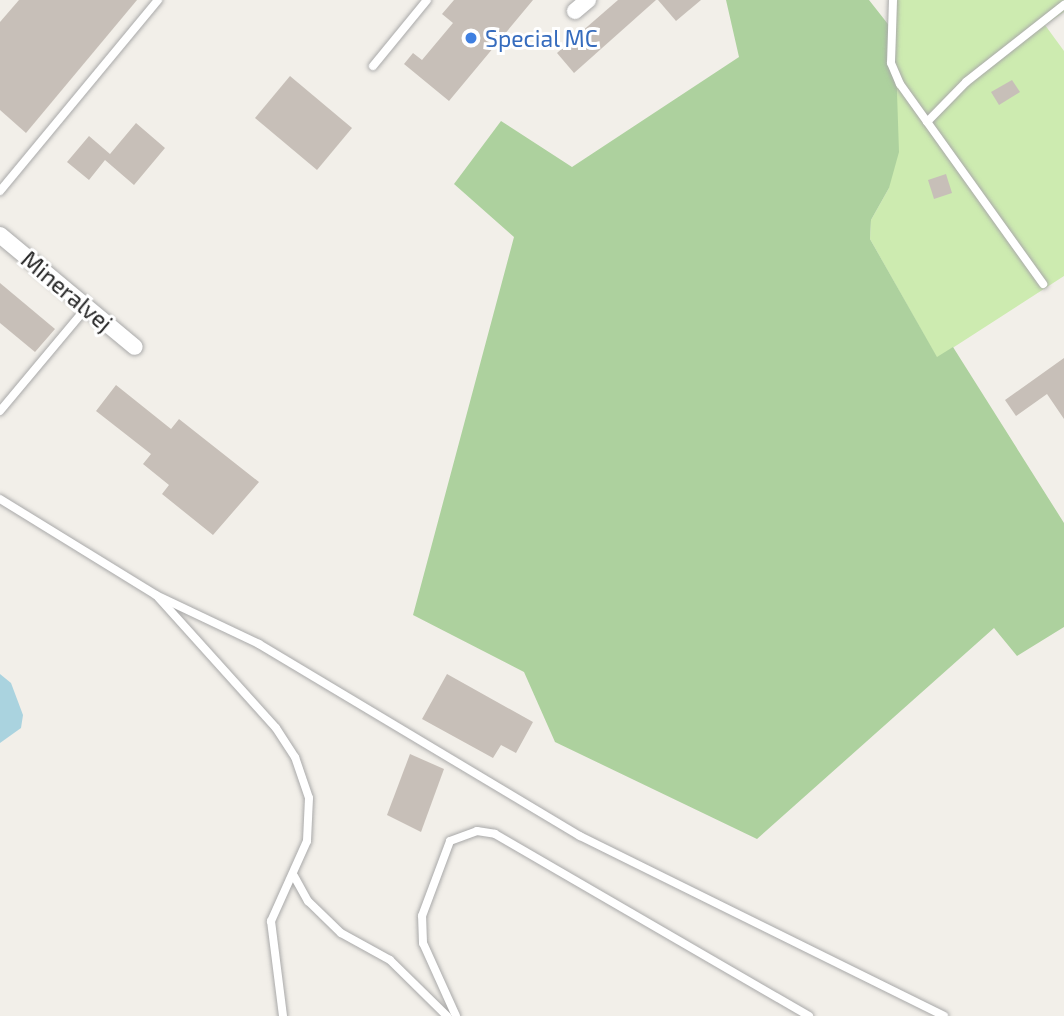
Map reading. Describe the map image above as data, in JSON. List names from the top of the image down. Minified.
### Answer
{"streets":{"street":["Mineralvej"]},"places":["Special MC"]}
